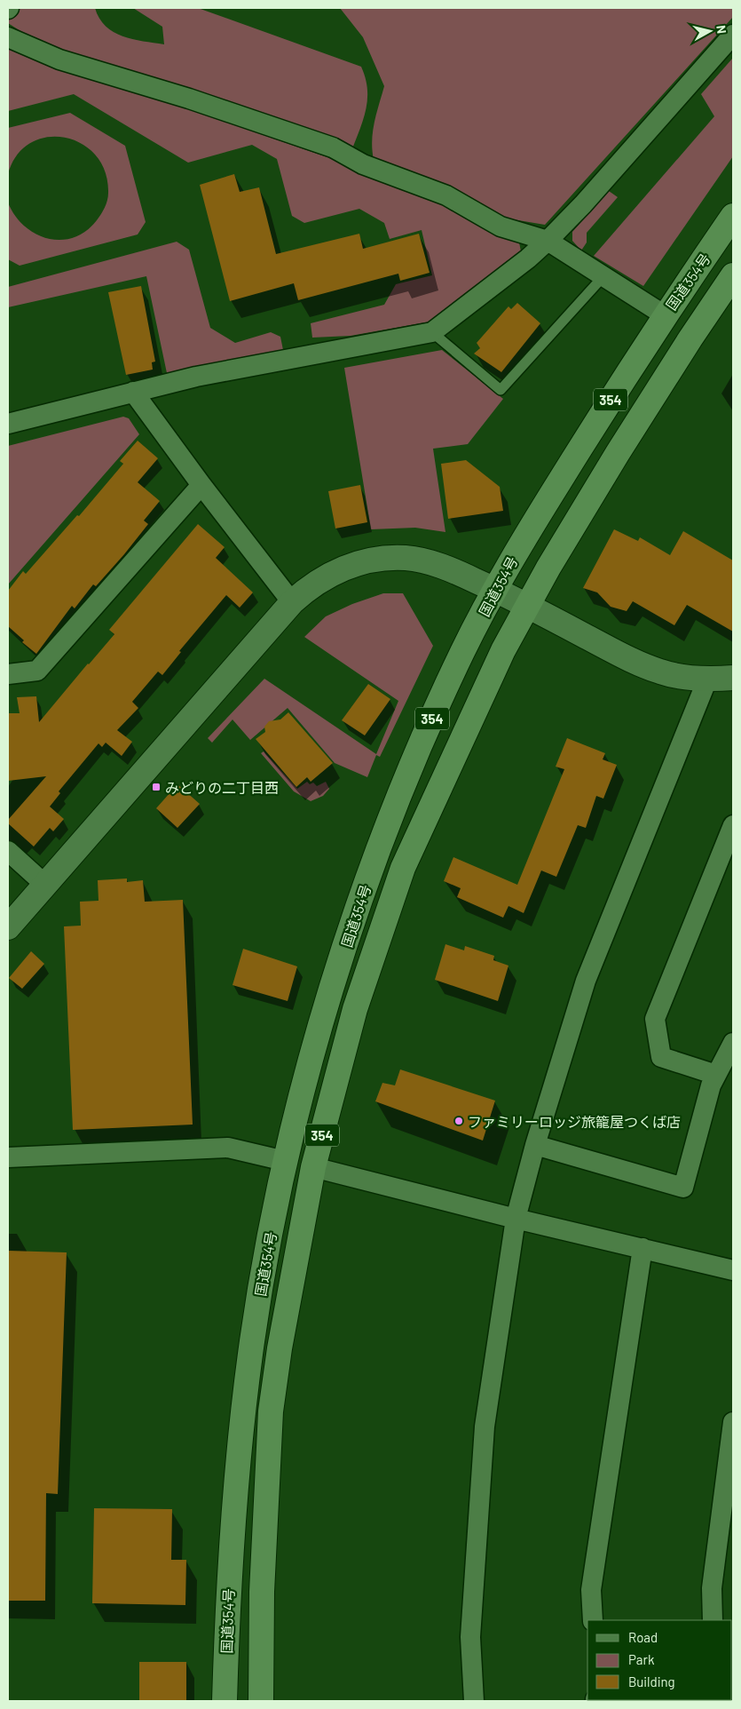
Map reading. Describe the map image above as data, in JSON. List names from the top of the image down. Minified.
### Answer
{"streets":{"highway":["国道354号","354"]},"places":{"transit":["みどりの二丁目西"],"other":["ファミリーロッジ旅籠屋つくば店"]},"legend":["Road","Park","Building"],"north":"right"}
